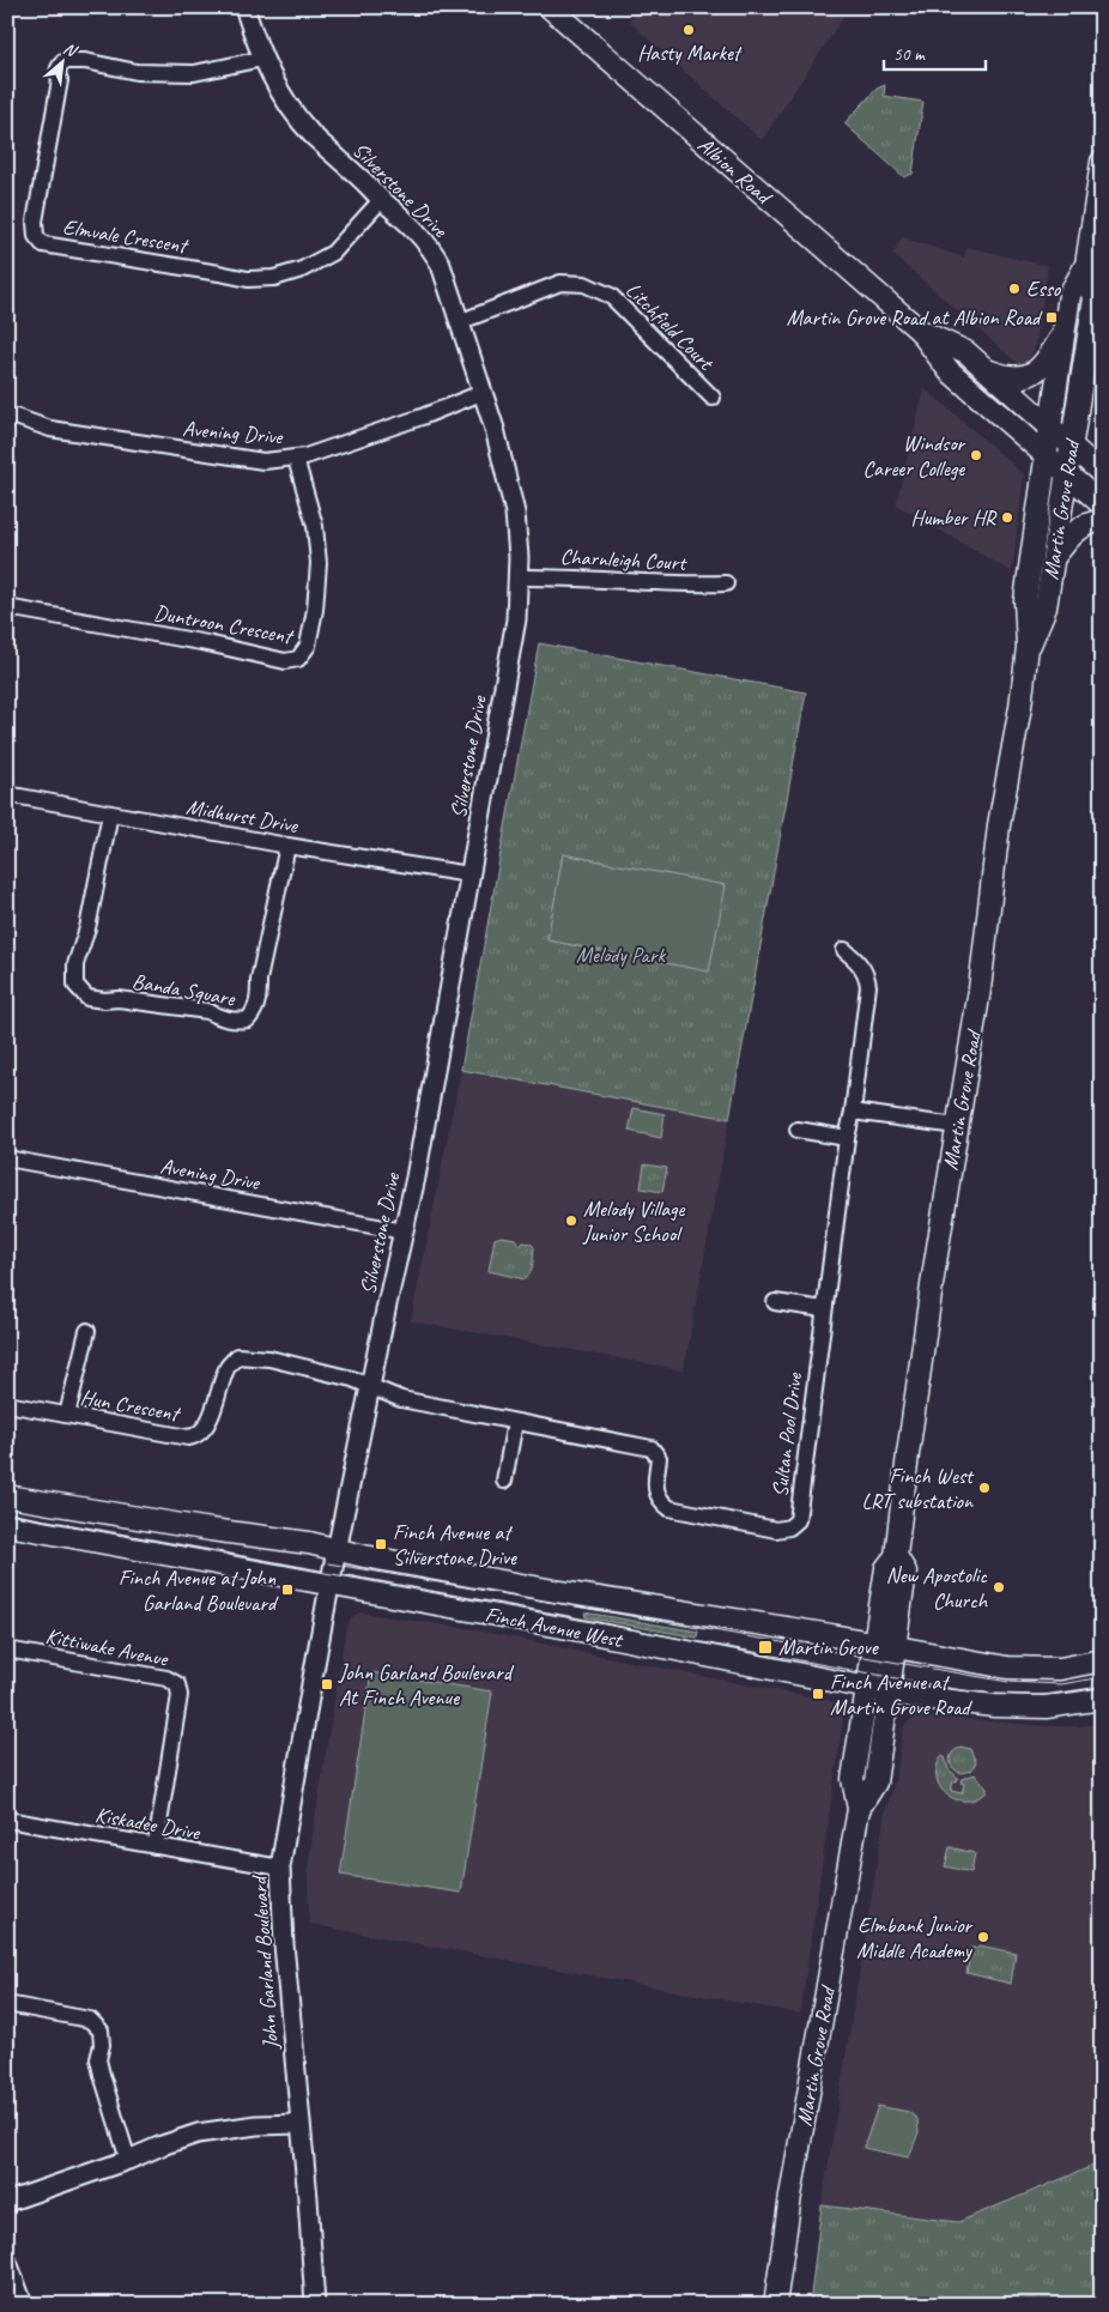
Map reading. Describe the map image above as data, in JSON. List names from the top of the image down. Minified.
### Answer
{"streets":{"main road":["Albion Road","Martin Grove Road","Finch Avenue West"],"street":["Silverstone Drive","Elmvale Crescent","Litchfield Court","Avening Drive","Charnleigh Court","Duntroon Crescent","Midhurst Drive","Banda Square","Hun Crescent","Sultan Pool Drive","Kittiwake Avenue","Kiskadee Drive","John Garland Boulevard"]},"crossings":[["Albion Road","Martin Grove Road"],["Silverstone Drive","Elmvale Crescent"],["Silverstone Drive","Litchfield Court"],["Silverstone Drive","Avening Drive"],["Silverstone Drive","Charnleigh Court"],["Silverstone Drive","Midhurst Drive"],["Silverstone Drive","Hun Crescent"],["Silverstone Drive","Sultan Pool Drive"],["Silverstone Drive","Finch Avenue West"],["Silverstone Drive","John Garland Boulevard"],["Avening Drive","Duntroon Crescent"],["Martin Grove Road","Finch Avenue West"],["Midhurst Drive","Banda Square"],["Hun Crescent","Sultan Pool Drive"],["Finch Avenue West","John Garland Boulevard"],["Kittiwake Avenue","Kiskadee Drive"],["Kiskadee Drive","John Garland Boulevard"]],"parks":["Melody Park"],"places":{"other":["Hasty Market","Esso","Windsor Career College","Humber HR","Melody Village Junior School","Finch West LRT substation","New Apostolic Church","Elmbank Junior Middle Academy"],"transit":["Martin Grove Road at Albion Road","Finch Avenue at Silverstone Drive","Finch Avenue at John Garland Boulevard","Martin Grove","John Garland Boulevard At Finch Avenue","Finch Avenue at Martin Grove Road"]},"scale_bar":"50 m","north":"top right"}
